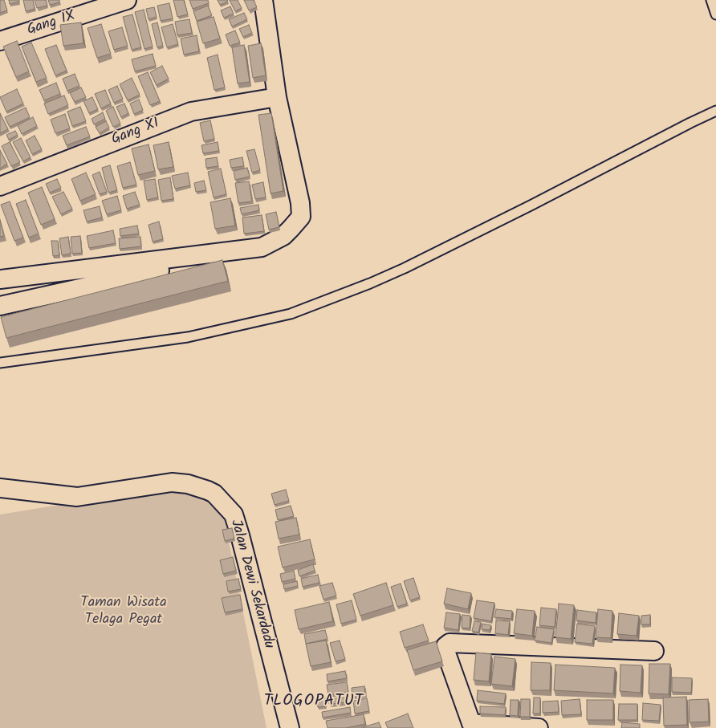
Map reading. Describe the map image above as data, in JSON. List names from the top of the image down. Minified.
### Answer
{"streets":{"street":["Gang IX","Gang XI","Jalan Dewi Sekardadu"]},"districts":["TLOGOPATUT"],"parks":["Taman Wisata Telaga Pegat"]}
